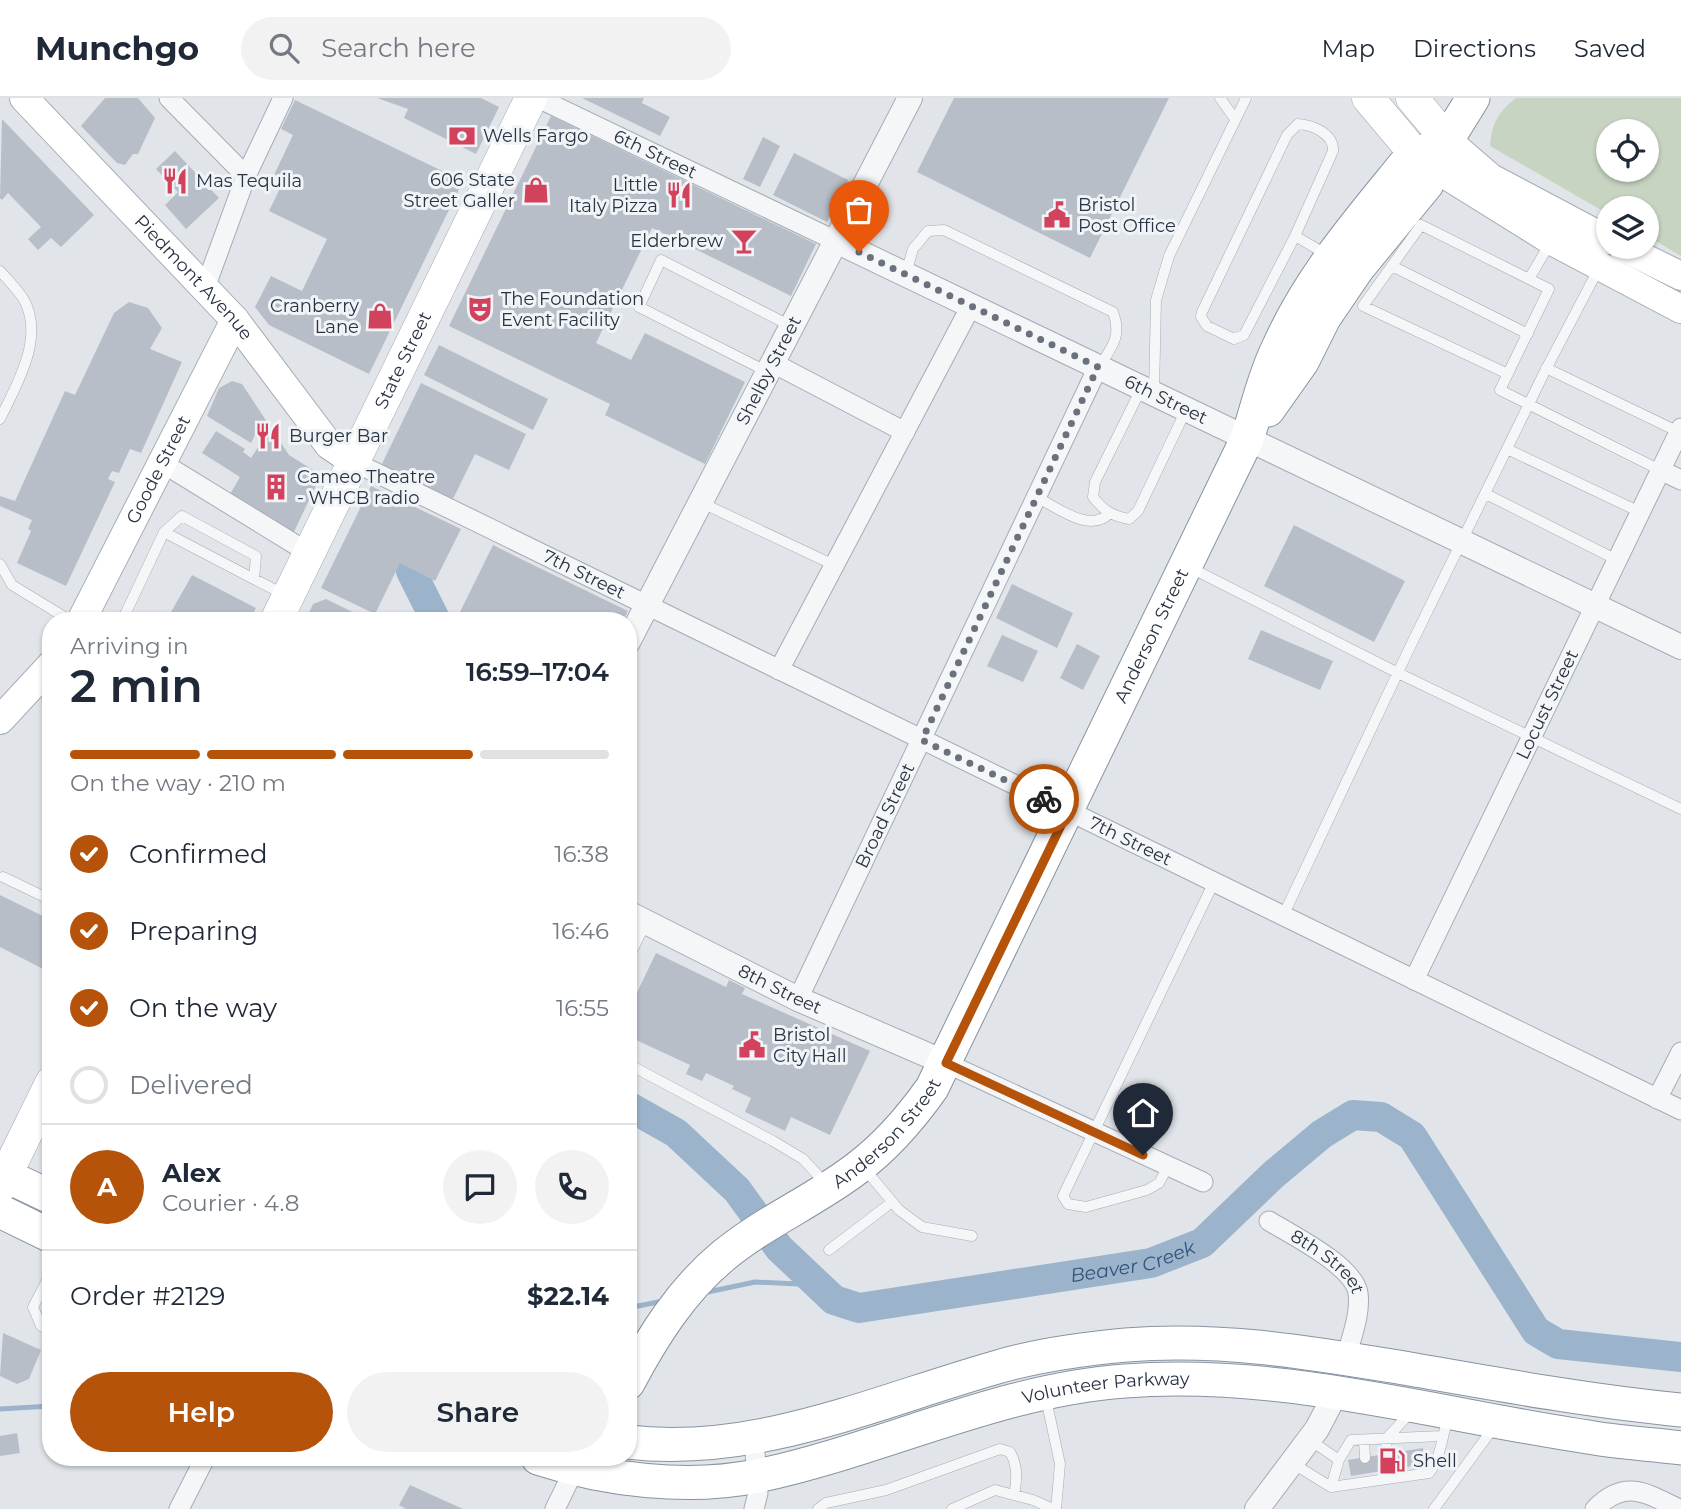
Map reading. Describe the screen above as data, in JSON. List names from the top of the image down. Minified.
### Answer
{"streets":{"highway":["Anderson Street","Volunteer Parkway"],"main road":["Piedmont Avenue","State Street","Goode Street"],"street":["6th Street","Shelby Street","7th Street","Locust Street","Broad Street","8th Street"]},"crossings":[["6th Street","Shelby Street"],["6th Street","Anderson Street"],["6th Street","Locust Street"],["6th Street","Broad Street"],["Piedmont Avenue","State Street"],["Piedmont Avenue","Goode Street"],["Piedmont Avenue","7th Street"],["State Street","7th Street"],["Shelby Street","7th Street"],["7th Street","Anderson Street"],["7th Street","Locust Street"],["7th Street","Broad Street"],["Anderson Street","8th Street"],["Broad Street","8th Street"]],"water":["Beaver Creek"],"places":{"bank":["Wells Fargo"],"restaurant":["Mas Tequila","Little Italy Pizza","Burger Bar"],"shop":["606 State Street Galler","Cranberry Lane"],"public building":["Bristol Post Office","Bristol City Hall"],"bar":["Elderbrew"],"theatre":["The Foundation Event Facility"],"building":["Cameo Theatre - WHCB radio"],"fuel station":["Shell"]},"page":{"header":"Munchgo","search":"Search here","nav":["Map","Directions","Saved"],"heading":["2 min","Arriving in","16:59–17:04"],"panel":["Alex","Courier · 4.8","Order #2129","$22.14"],"bar":"On the way · 210 m","list":[["Confirmed","16:38"],["Preparing","16:46"],["On the way","16:55"],"Delivered"],"round":"A","buttons":["Help","Share"]}}
